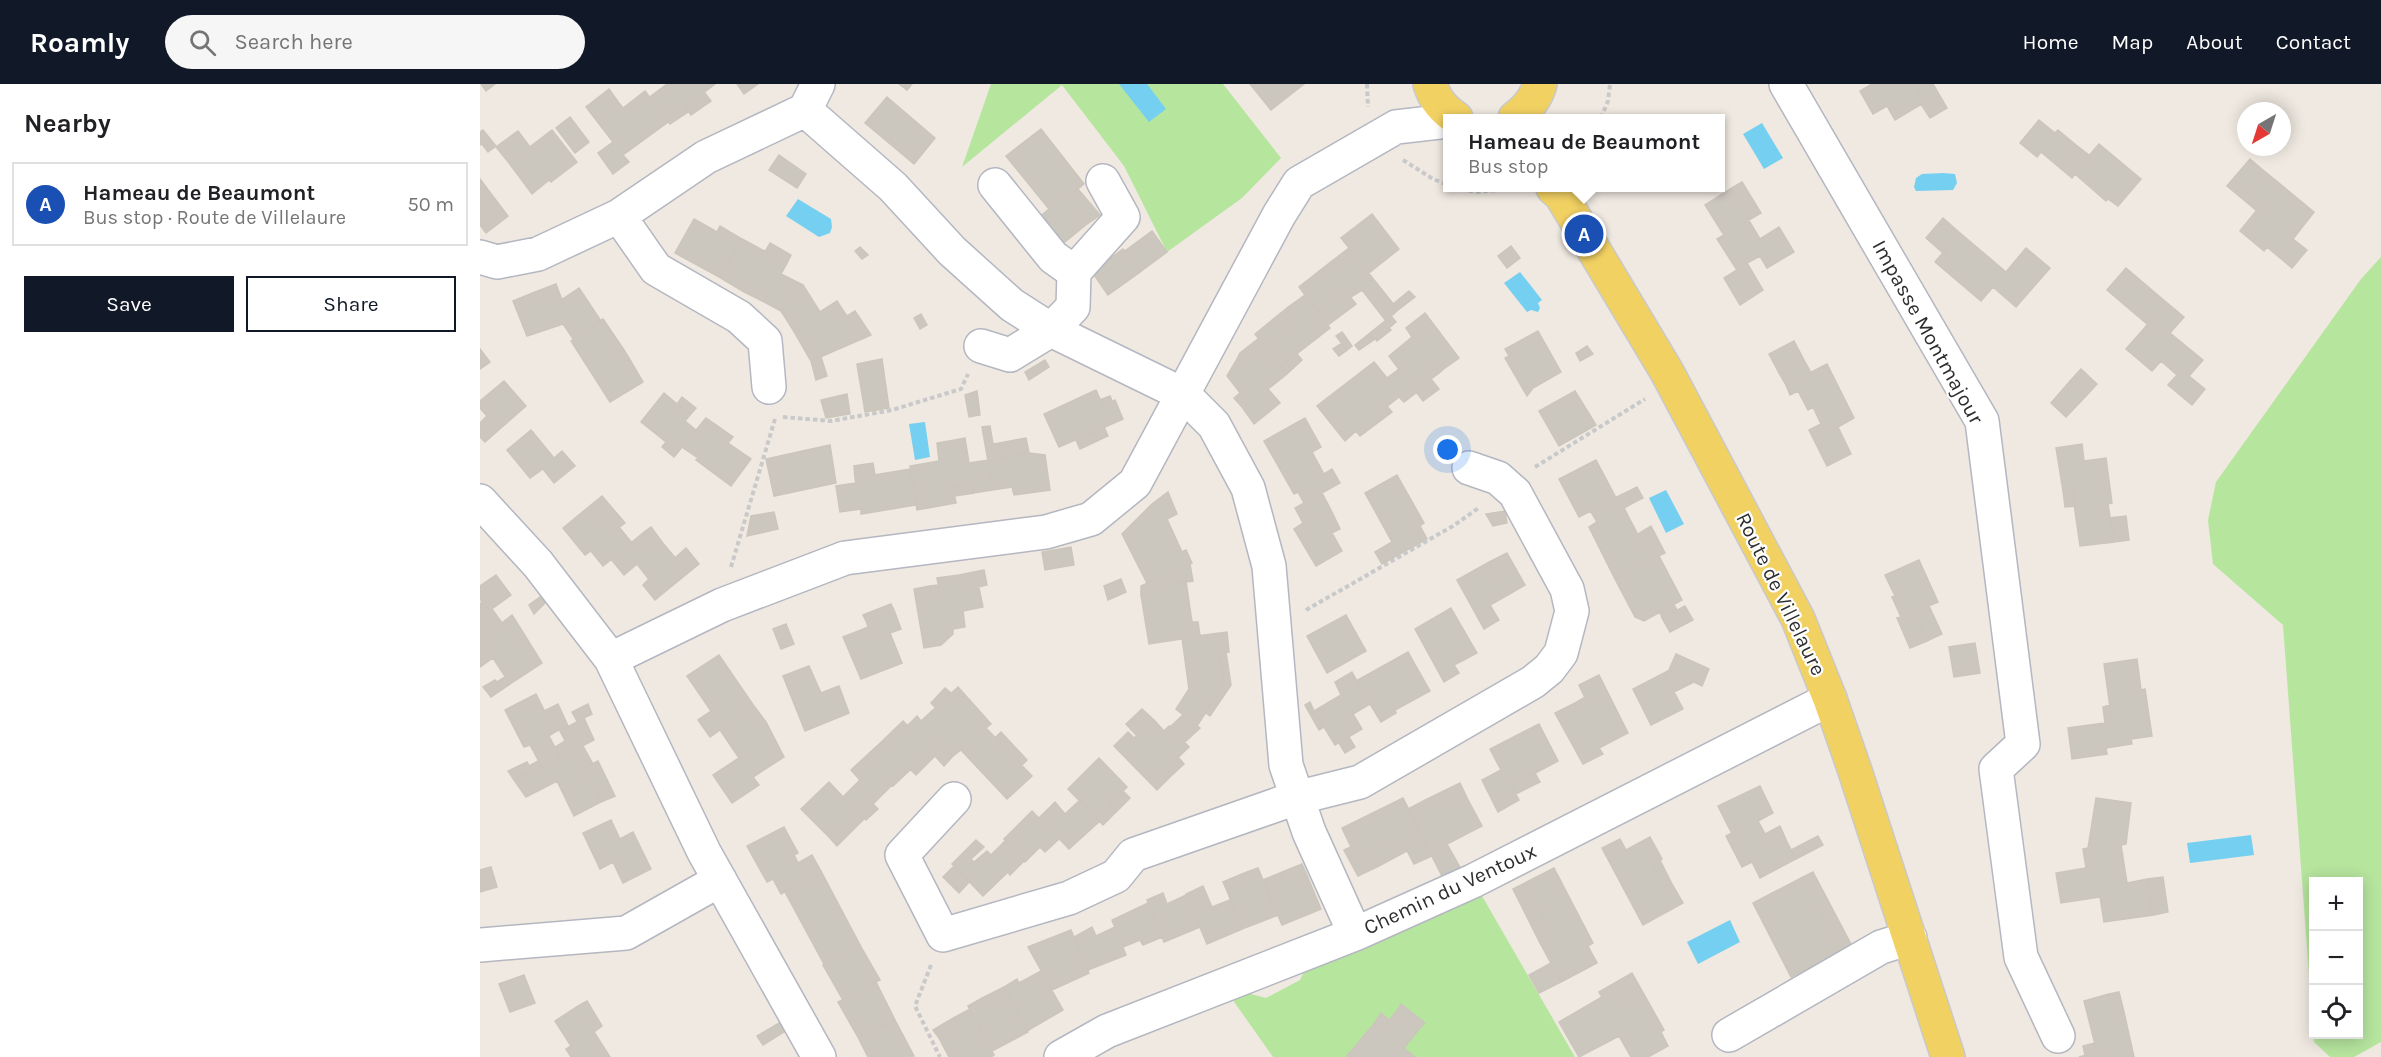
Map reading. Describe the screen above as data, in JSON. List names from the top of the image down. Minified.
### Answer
{"streets":{"main road":["Route de Villelaure"],"street":["Impasse Montmajour","Chemin du Ventoux"]},"crossings":[["Route de Villelaure","Chemin du Ventoux"]],"north":"bottom left","page":{"header":"Roamly","search":"Search here","nav":["Home","Map","About","Contact"],"heading":"Nearby","popup":["Hameau de Beaumont","Bus stop"],"list":[{"mark":"A","name":"Hameau de Beaumont","note":"Bus stop · Route de Villelaure","value":"50 m"}],"pins":"A","buttons":["Save","Share"],"map_buttons":["+","−"]}}
